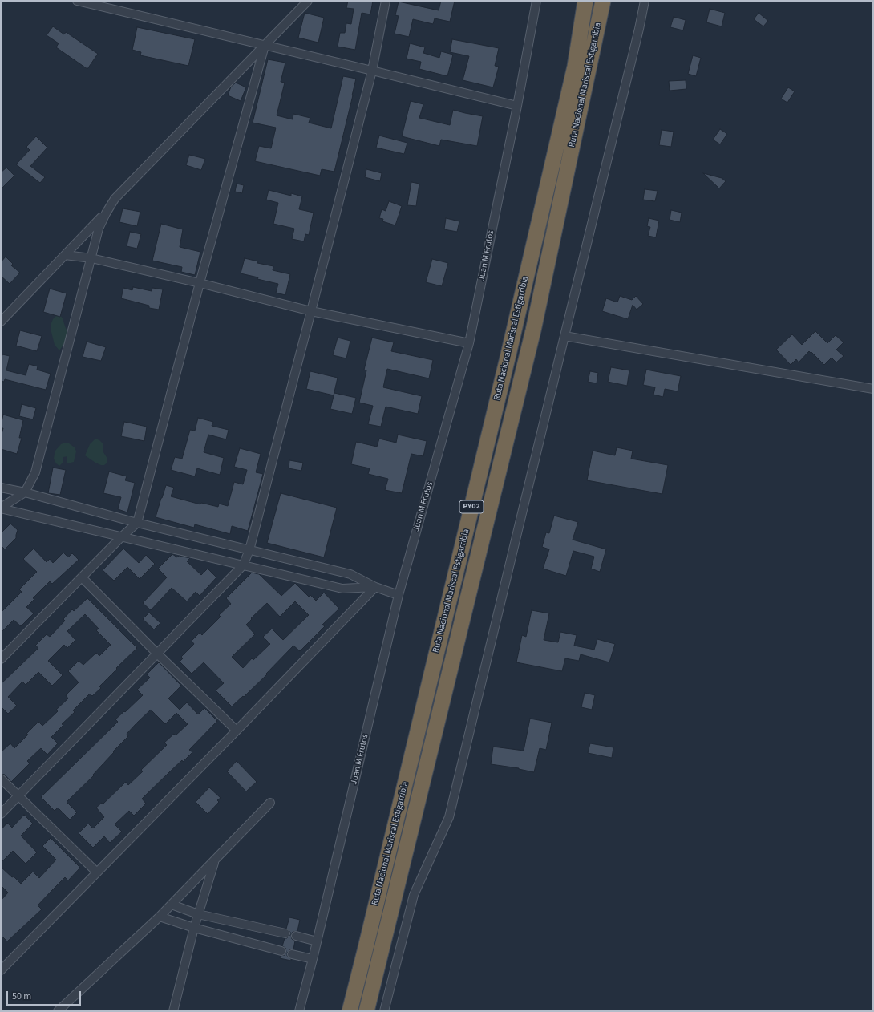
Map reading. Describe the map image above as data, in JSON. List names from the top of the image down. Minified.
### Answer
{"streets":{"highway":["Ruta Nacional Mariscal Estigarribia","PY02"],"street":["Juan M Frutos"]},"scale_bar":"50 m"}
